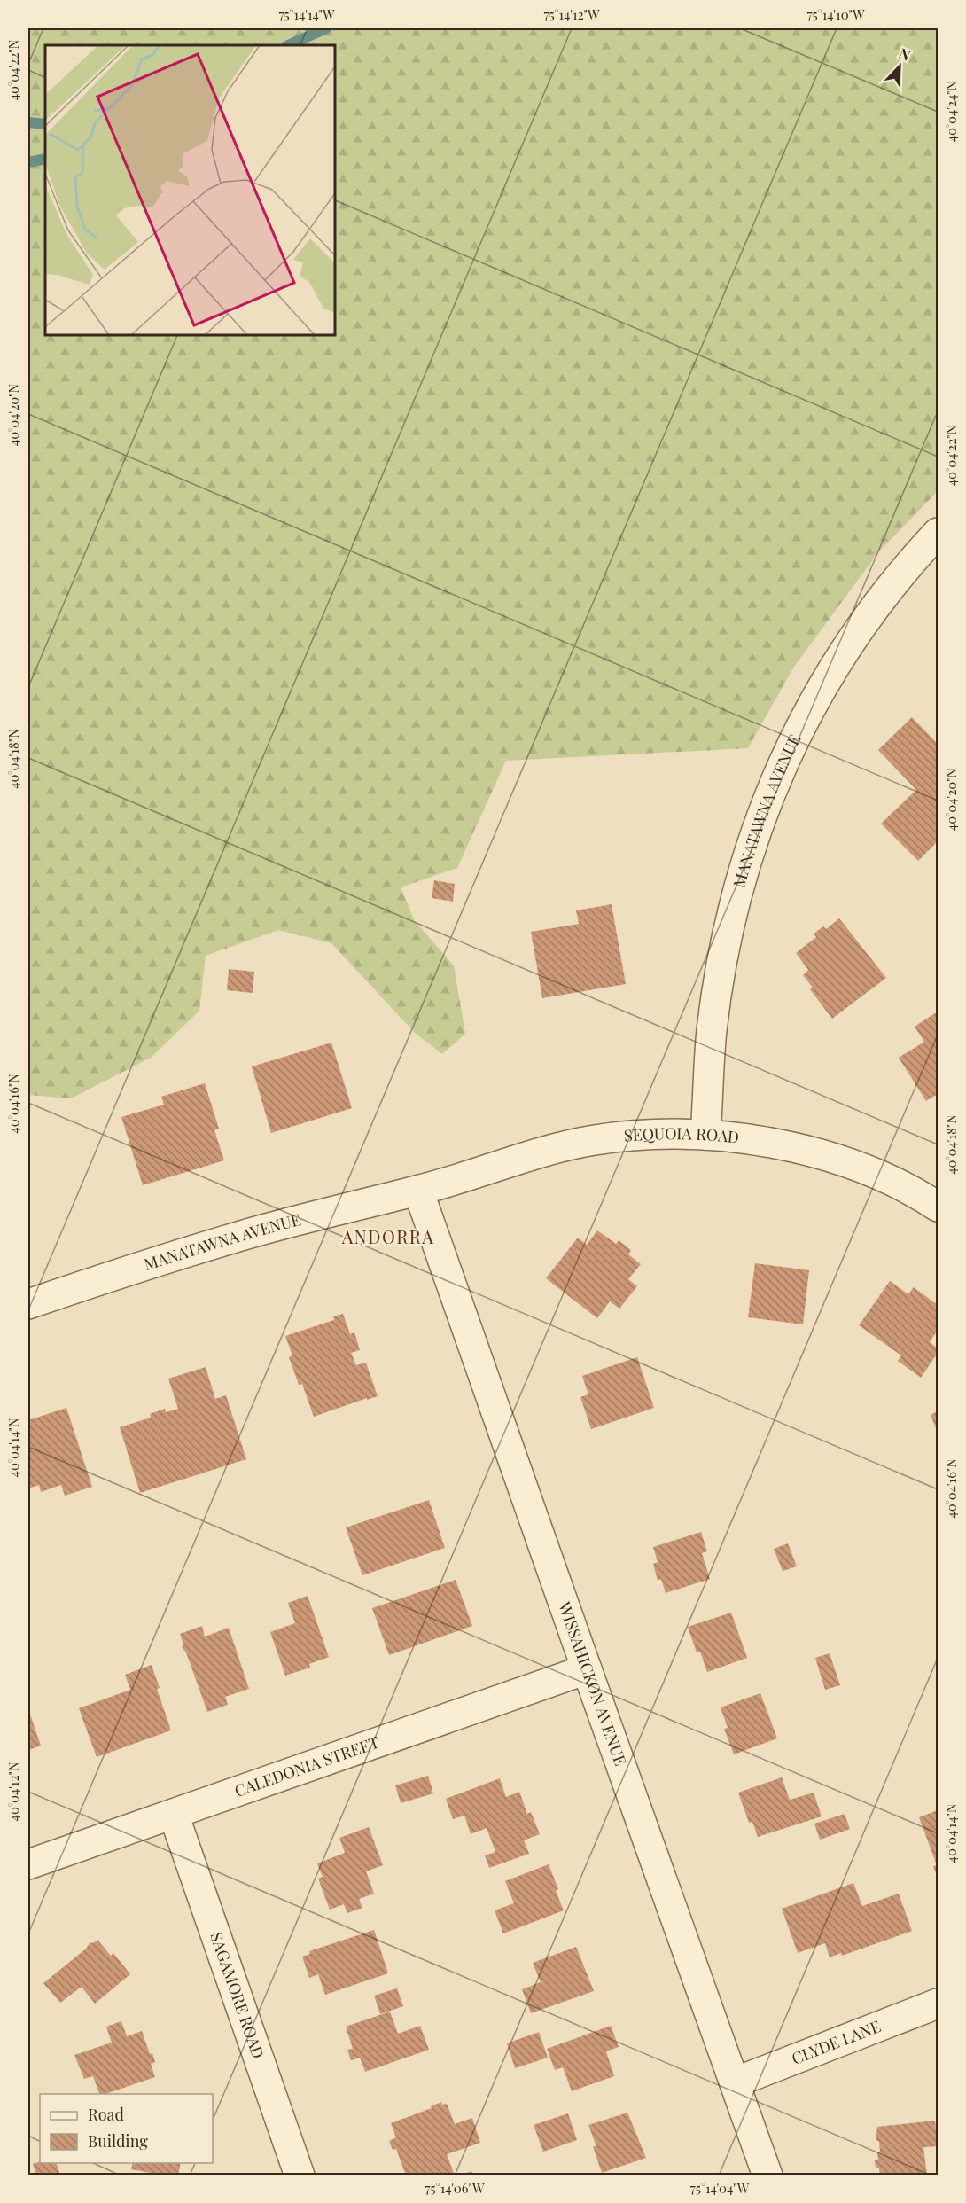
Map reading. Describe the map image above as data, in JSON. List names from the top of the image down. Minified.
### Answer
{"streets":{"street":["MANATAWNA AVENUE","SEQUOIA ROAD","WISSAHICKON AVENUE","CALEDONIA STREET","SAGAMORE ROAD","CLYDE LANE"]},"crossings":[["MANATAWNA AVENUE","SEQUOIA ROAD"],["MANATAWNA AVENUE","WISSAHICKON AVENUE"],["SEQUOIA ROAD","WISSAHICKON AVENUE"],["WISSAHICKON AVENUE","CALEDONIA STREET"],["WISSAHICKON AVENUE","CLYDE LANE"],["CALEDONIA STREET","SAGAMORE ROAD"]],"districts":["ANDORRA"],"legend":["Road","Building"],"north":"top right","coordinates":["75°14'14\"W","75°14'12\"W","75°14'10\"W","40°04'22\"N","40°04'24\"N","40°04'20\"N","40°04'18\"N","40°04'16\"N","40°04'14\"N","40°04'12\"N","75°14'06\"W","75°14'04\"W"]}
